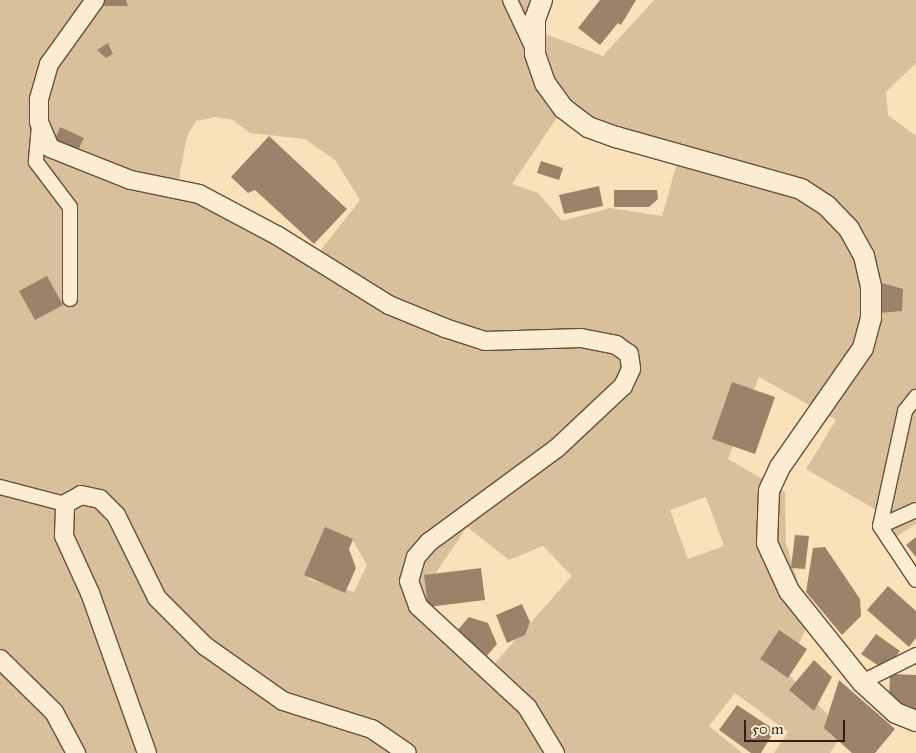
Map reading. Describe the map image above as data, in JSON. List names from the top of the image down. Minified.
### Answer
{"scale_bar":"50 m"}
